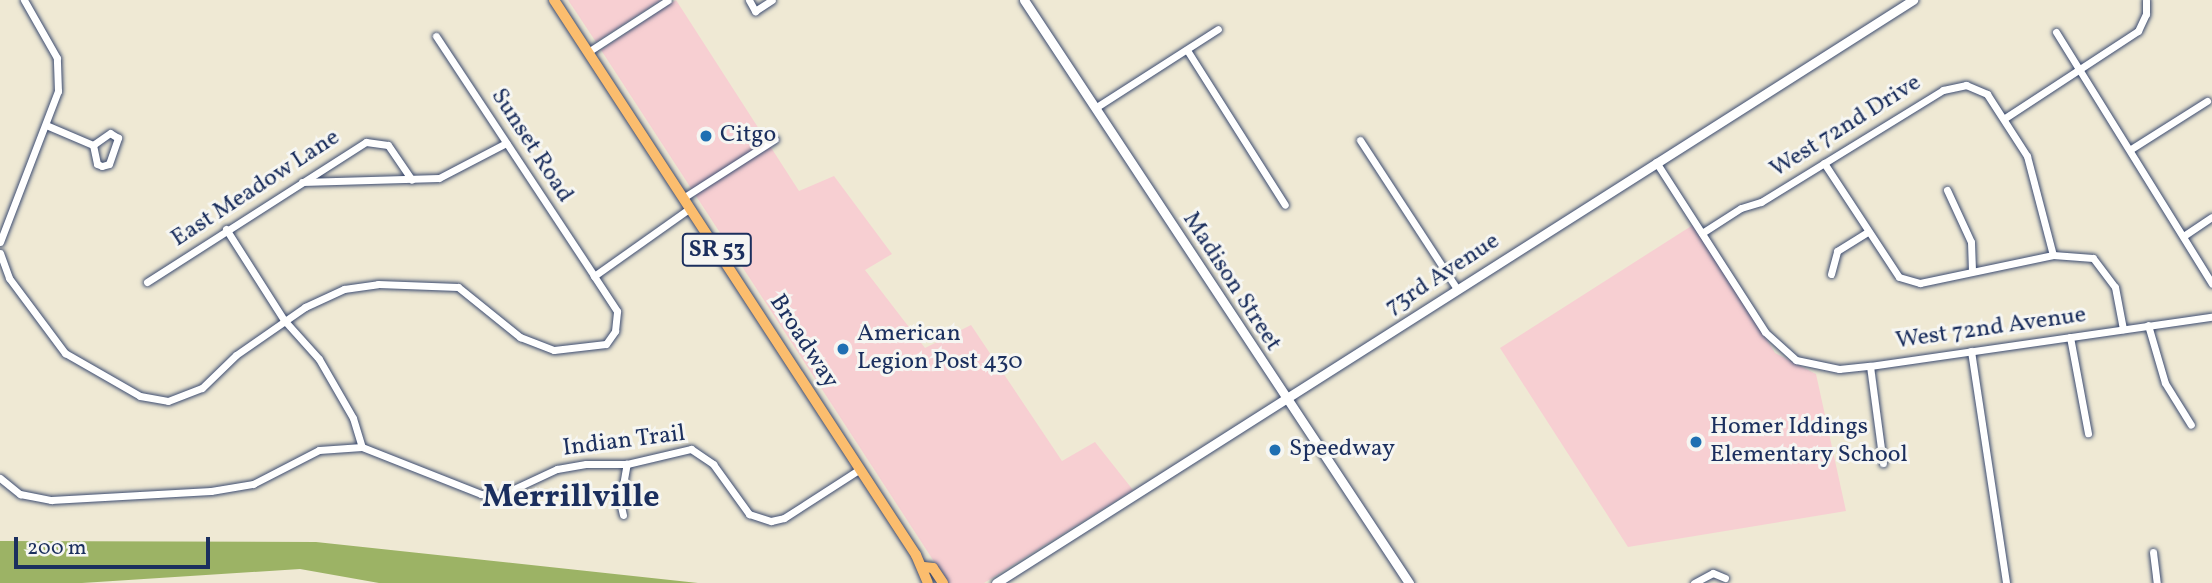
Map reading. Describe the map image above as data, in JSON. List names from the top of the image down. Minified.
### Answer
{"streets":{"main road":["SR 53","Broadway"],"street":["West 72nd Drive","Sunset Road","East Meadow Lane","73rd Avenue","Madison Street","West 72nd Avenue","Indian Trail"]},"crossings":[["West 72nd Drive","West 72nd Avenue"],["73rd Avenue","Madison Street"],["Broadway","Indian Trail"]],"districts":["Merrillville"],"places":["Citgo","American Legion Post 430","Homer Iddings Elementary School","Speedway"],"scale_bar":"200 m"}
